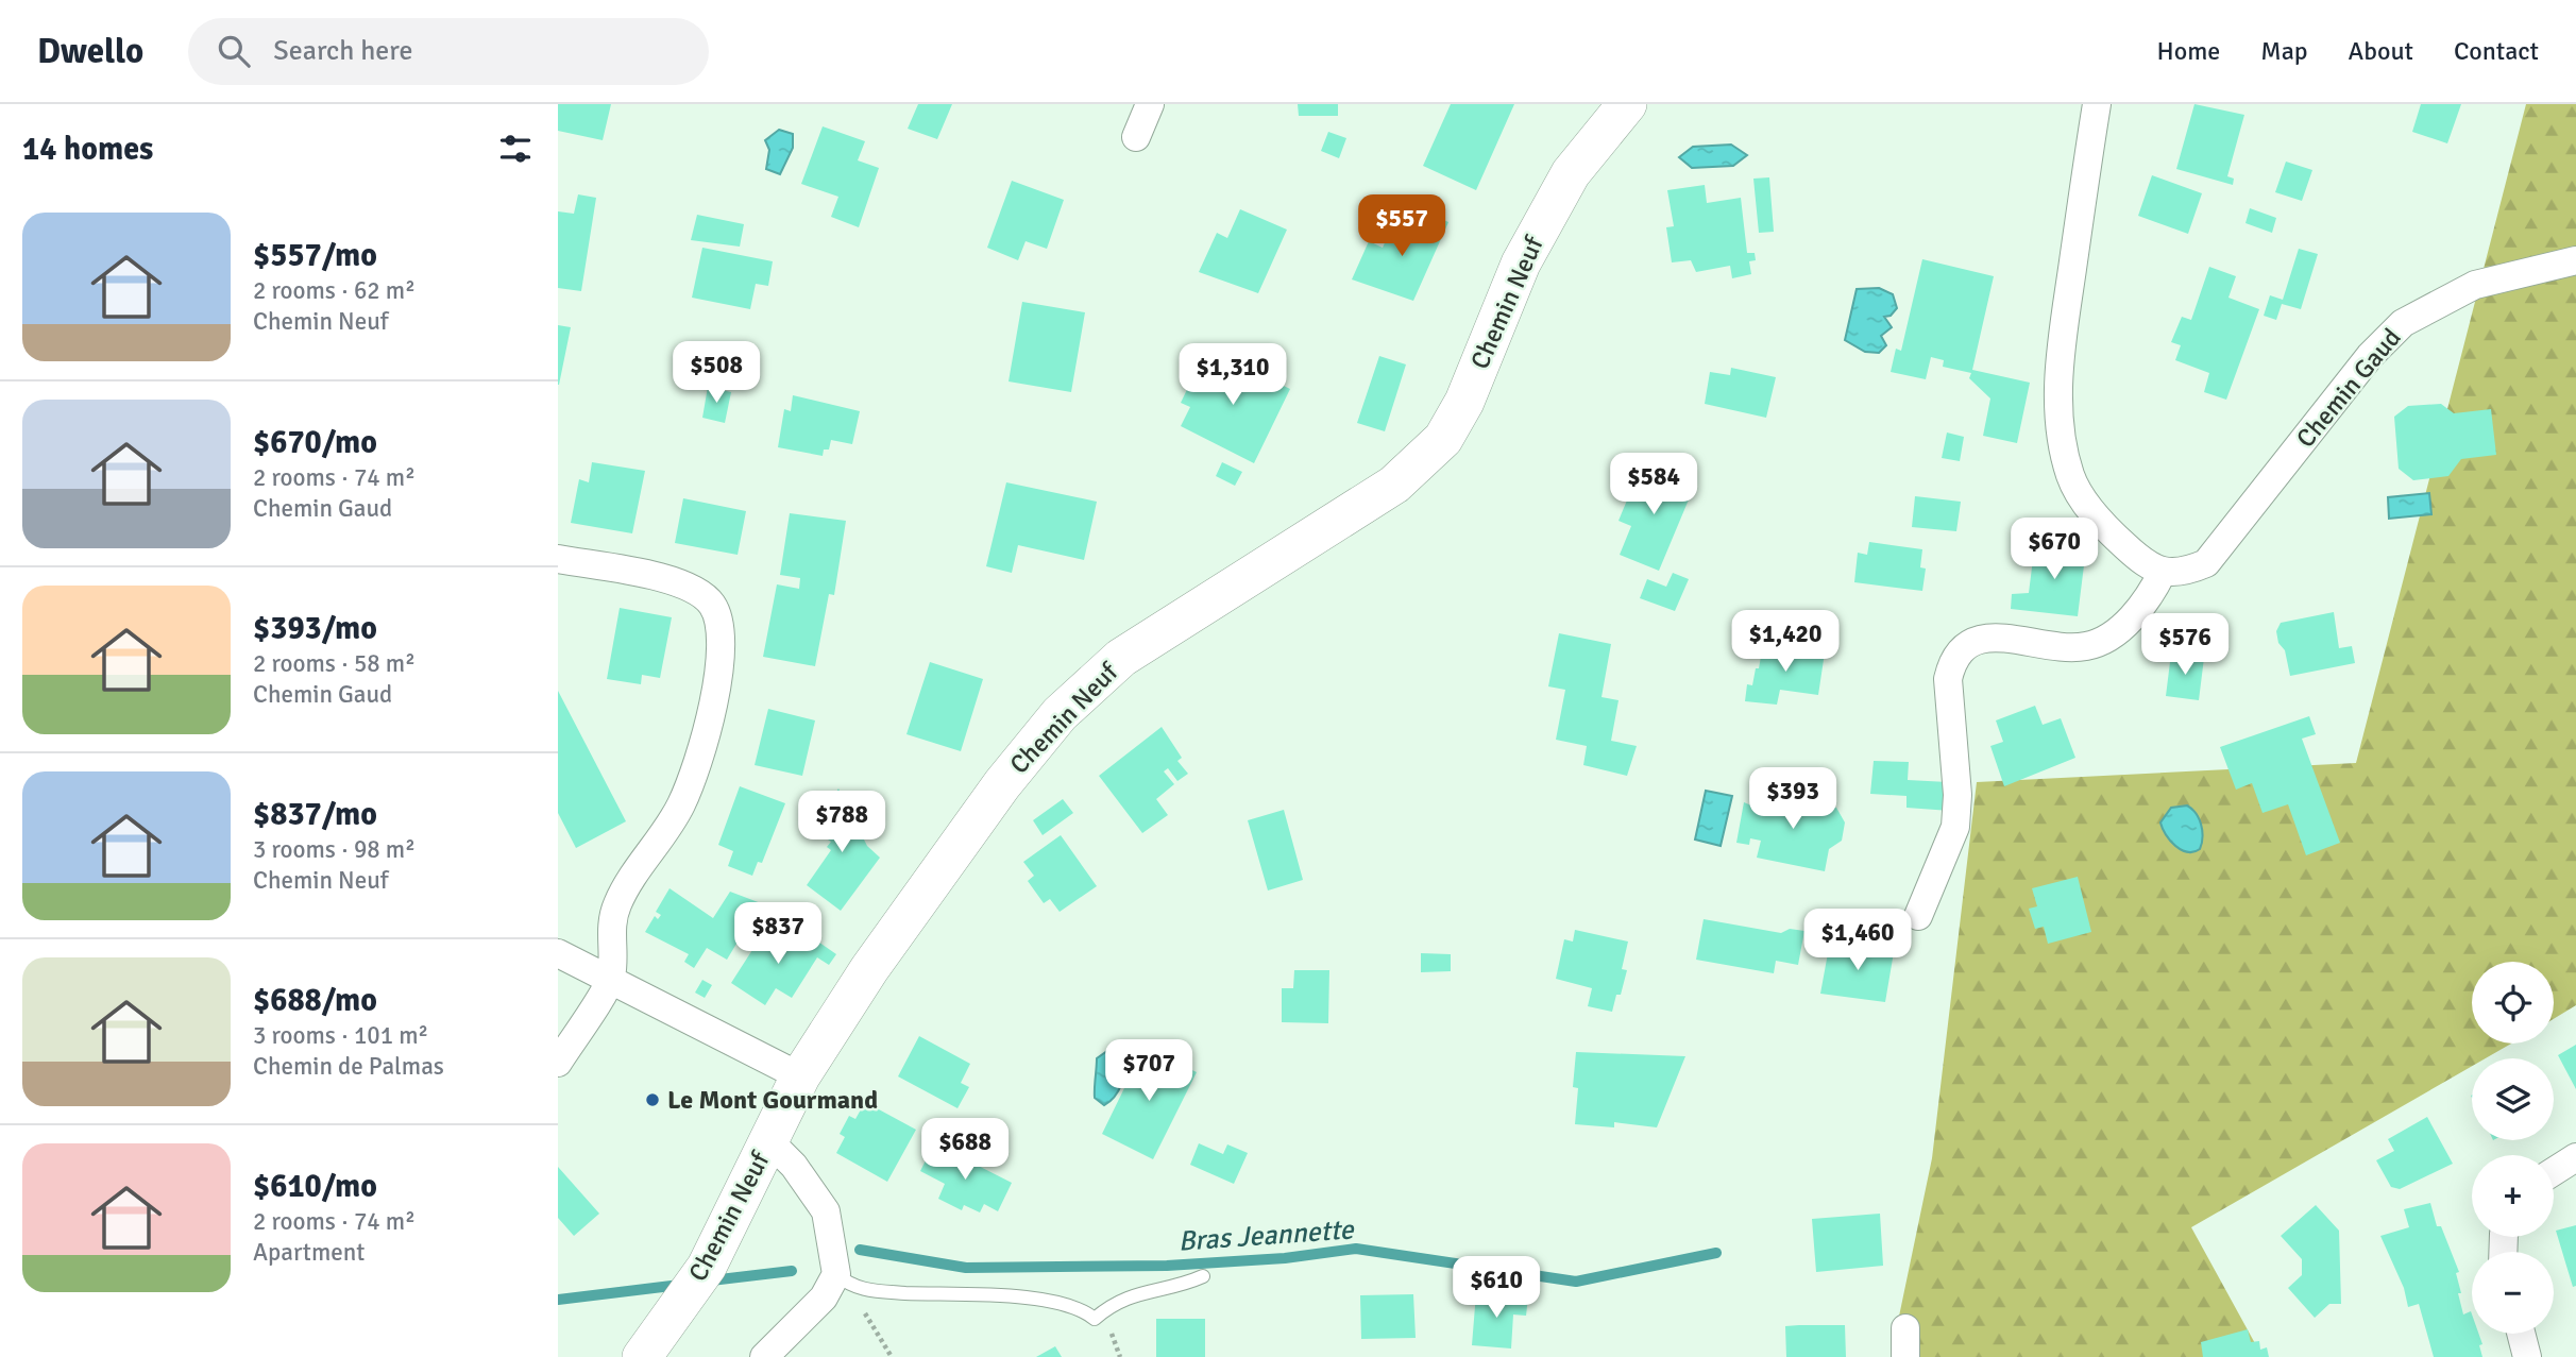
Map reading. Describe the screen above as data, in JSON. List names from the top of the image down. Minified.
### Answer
{"streets":{"street":["Chemin Neuf","Chemin Gaud"]},"water":["Bras Jeannette"],"places":["Le Mont Gourmand"],"page":{"header":"Dwello","search":"Search here","nav":["Home","Map","About","Contact"],"heading":"14 homes","list":[{"name":"$557/mo","note":"2 rooms · 62 m² · Chemin Neuf"},{"name":"$670/mo","note":"2 rooms · 74 m² · Chemin Gaud"},{"name":"$393/mo","note":"2 rooms · 58 m² · Chemin Gaud"},{"name":"$837/mo","note":"3 rooms · 98 m² · Chemin Neuf"},{"name":"$688/mo","note":"3 rooms · 101 m² · Chemin de Palmas"},{"name":"$610/mo","note":"2 rooms · 74 m² · Apartment"}],"price":["$557","$508","$1,310","$584","$670","$1,420","$576","$393","$788","$837","$1,460","$707","$688","$610"],"map_buttons":["+","−"]}}
